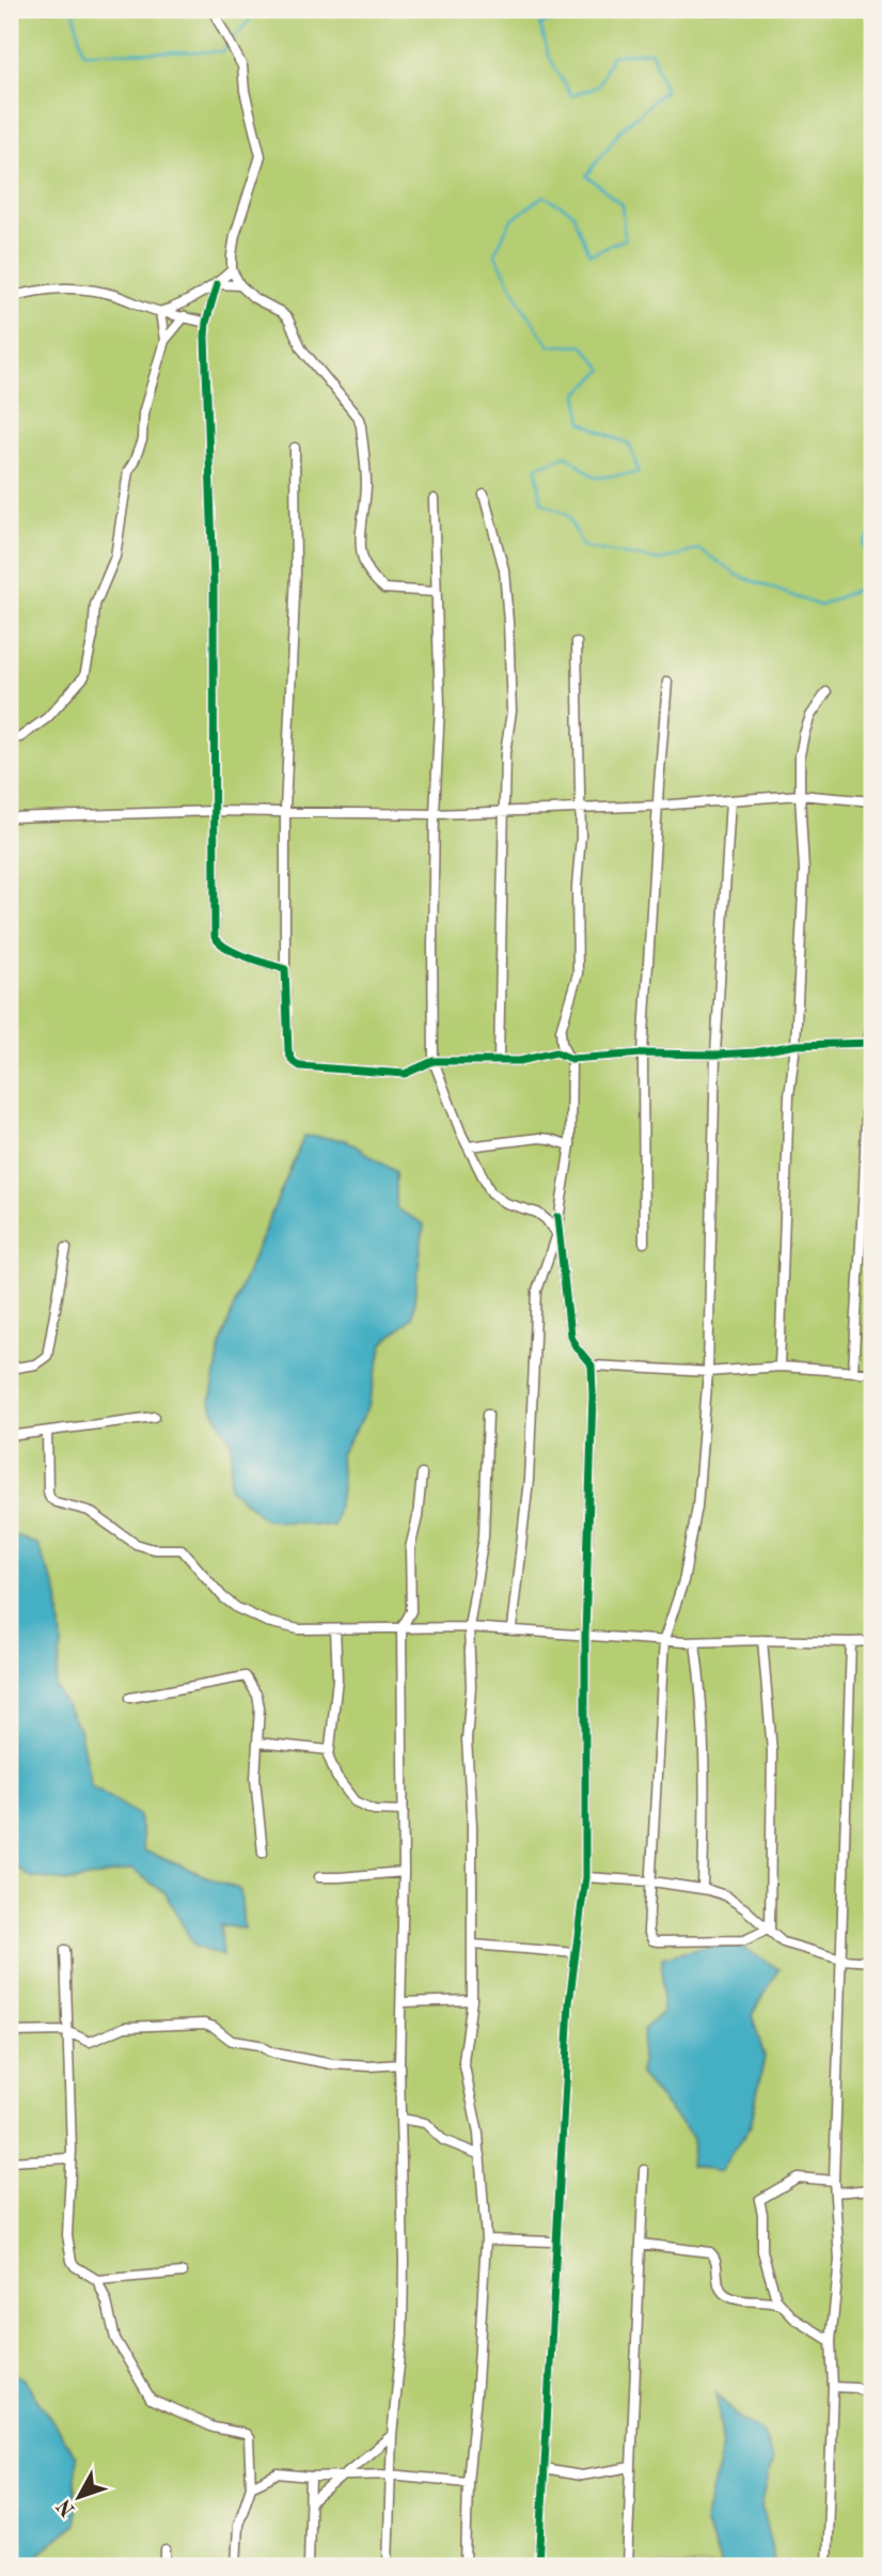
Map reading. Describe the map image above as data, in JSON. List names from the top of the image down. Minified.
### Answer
{"north":"bottom left"}
